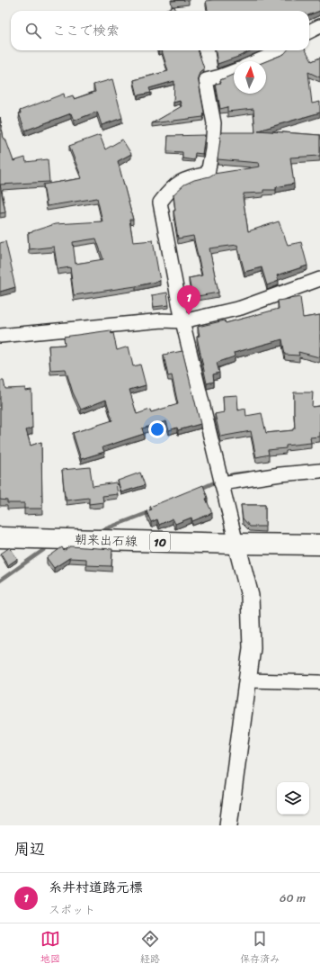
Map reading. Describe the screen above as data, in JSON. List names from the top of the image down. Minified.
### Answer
{"streets":{"main road":["朝来出石線","10"]},"north":"top","page":{"search":"ここで検索","pins":"1","heading":"周辺","list":[{"mark":"1","name":"糸井村道路元標","note":"スポット","value":"60 m"}],"nav":["地図","経路","保存済み"]}}
